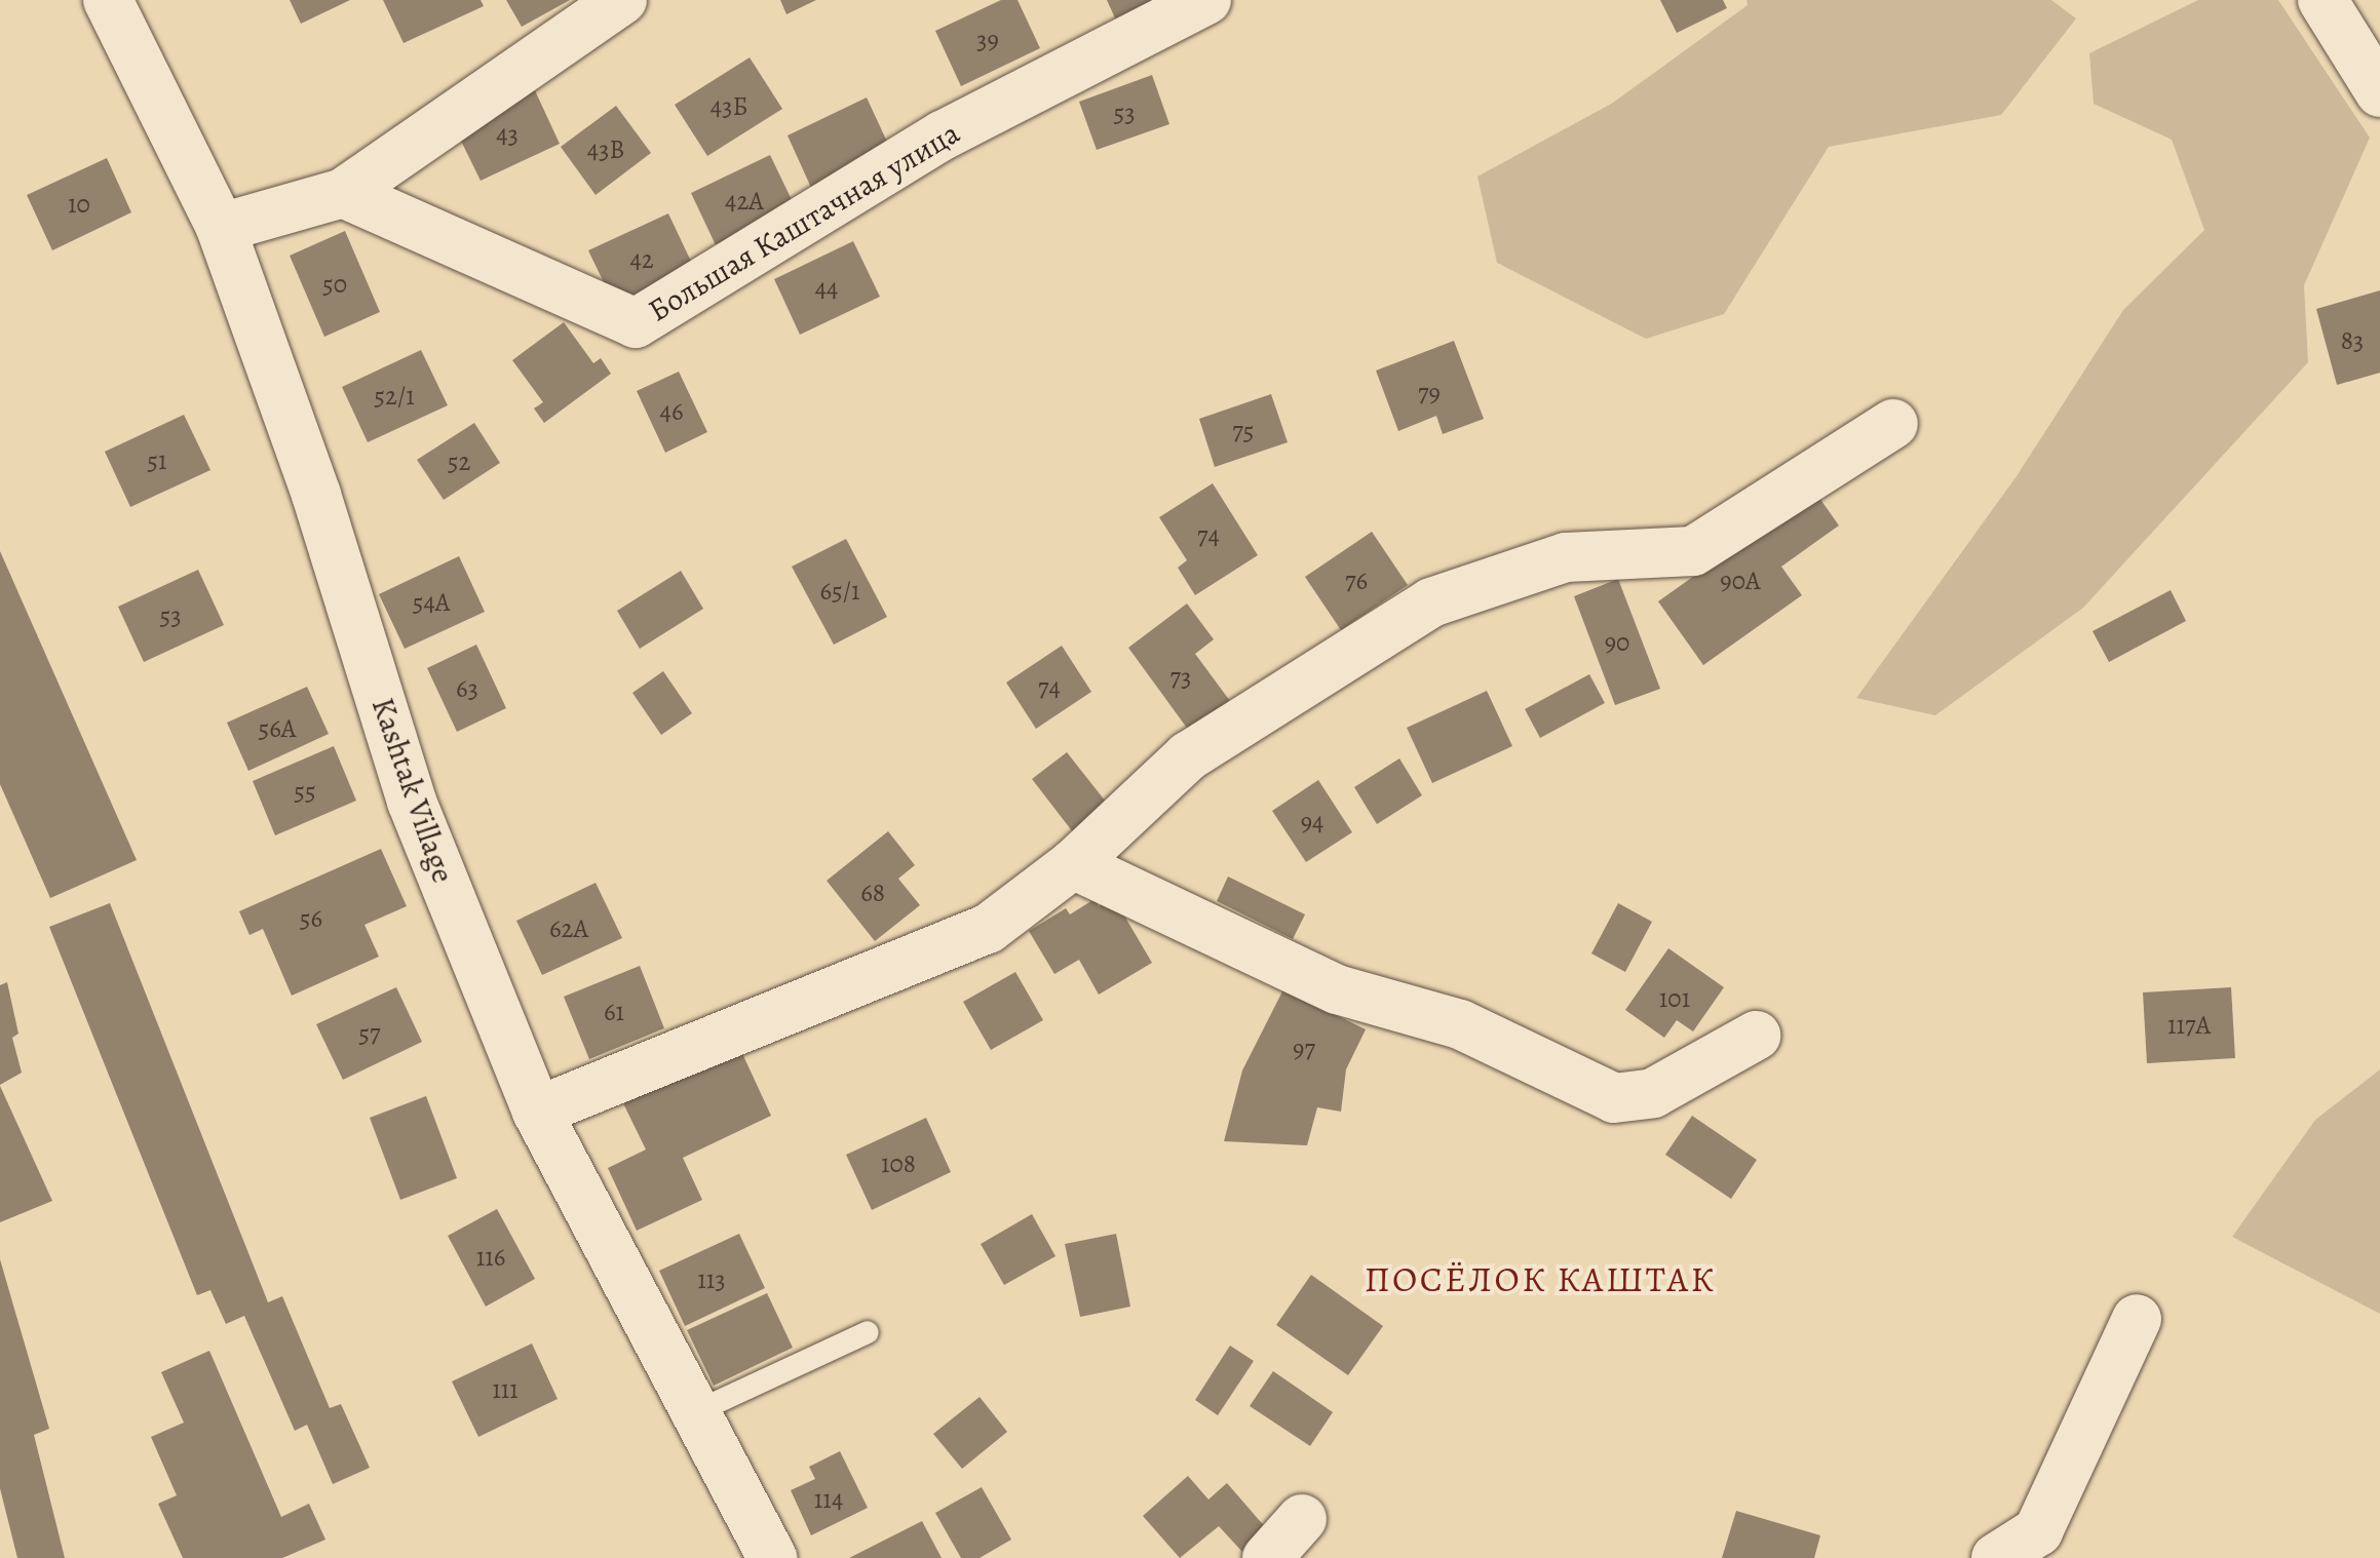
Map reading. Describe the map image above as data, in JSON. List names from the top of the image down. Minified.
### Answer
{"streets":{"street":["Большая Каштачная улица","Kashtak Village"]},"districts":["ПОСЁЛОК КАШТАК"],"house_numbers":["39","43Б","53","43","43В","42А","10","42","50","44","83","79","52/1","46","75","51","52","74","76","90А","65/1","54А","53","90","73","74","63","56А","55","94","68","56","62А","101","61","117А","57","97","108","116","113","111","114"]}
